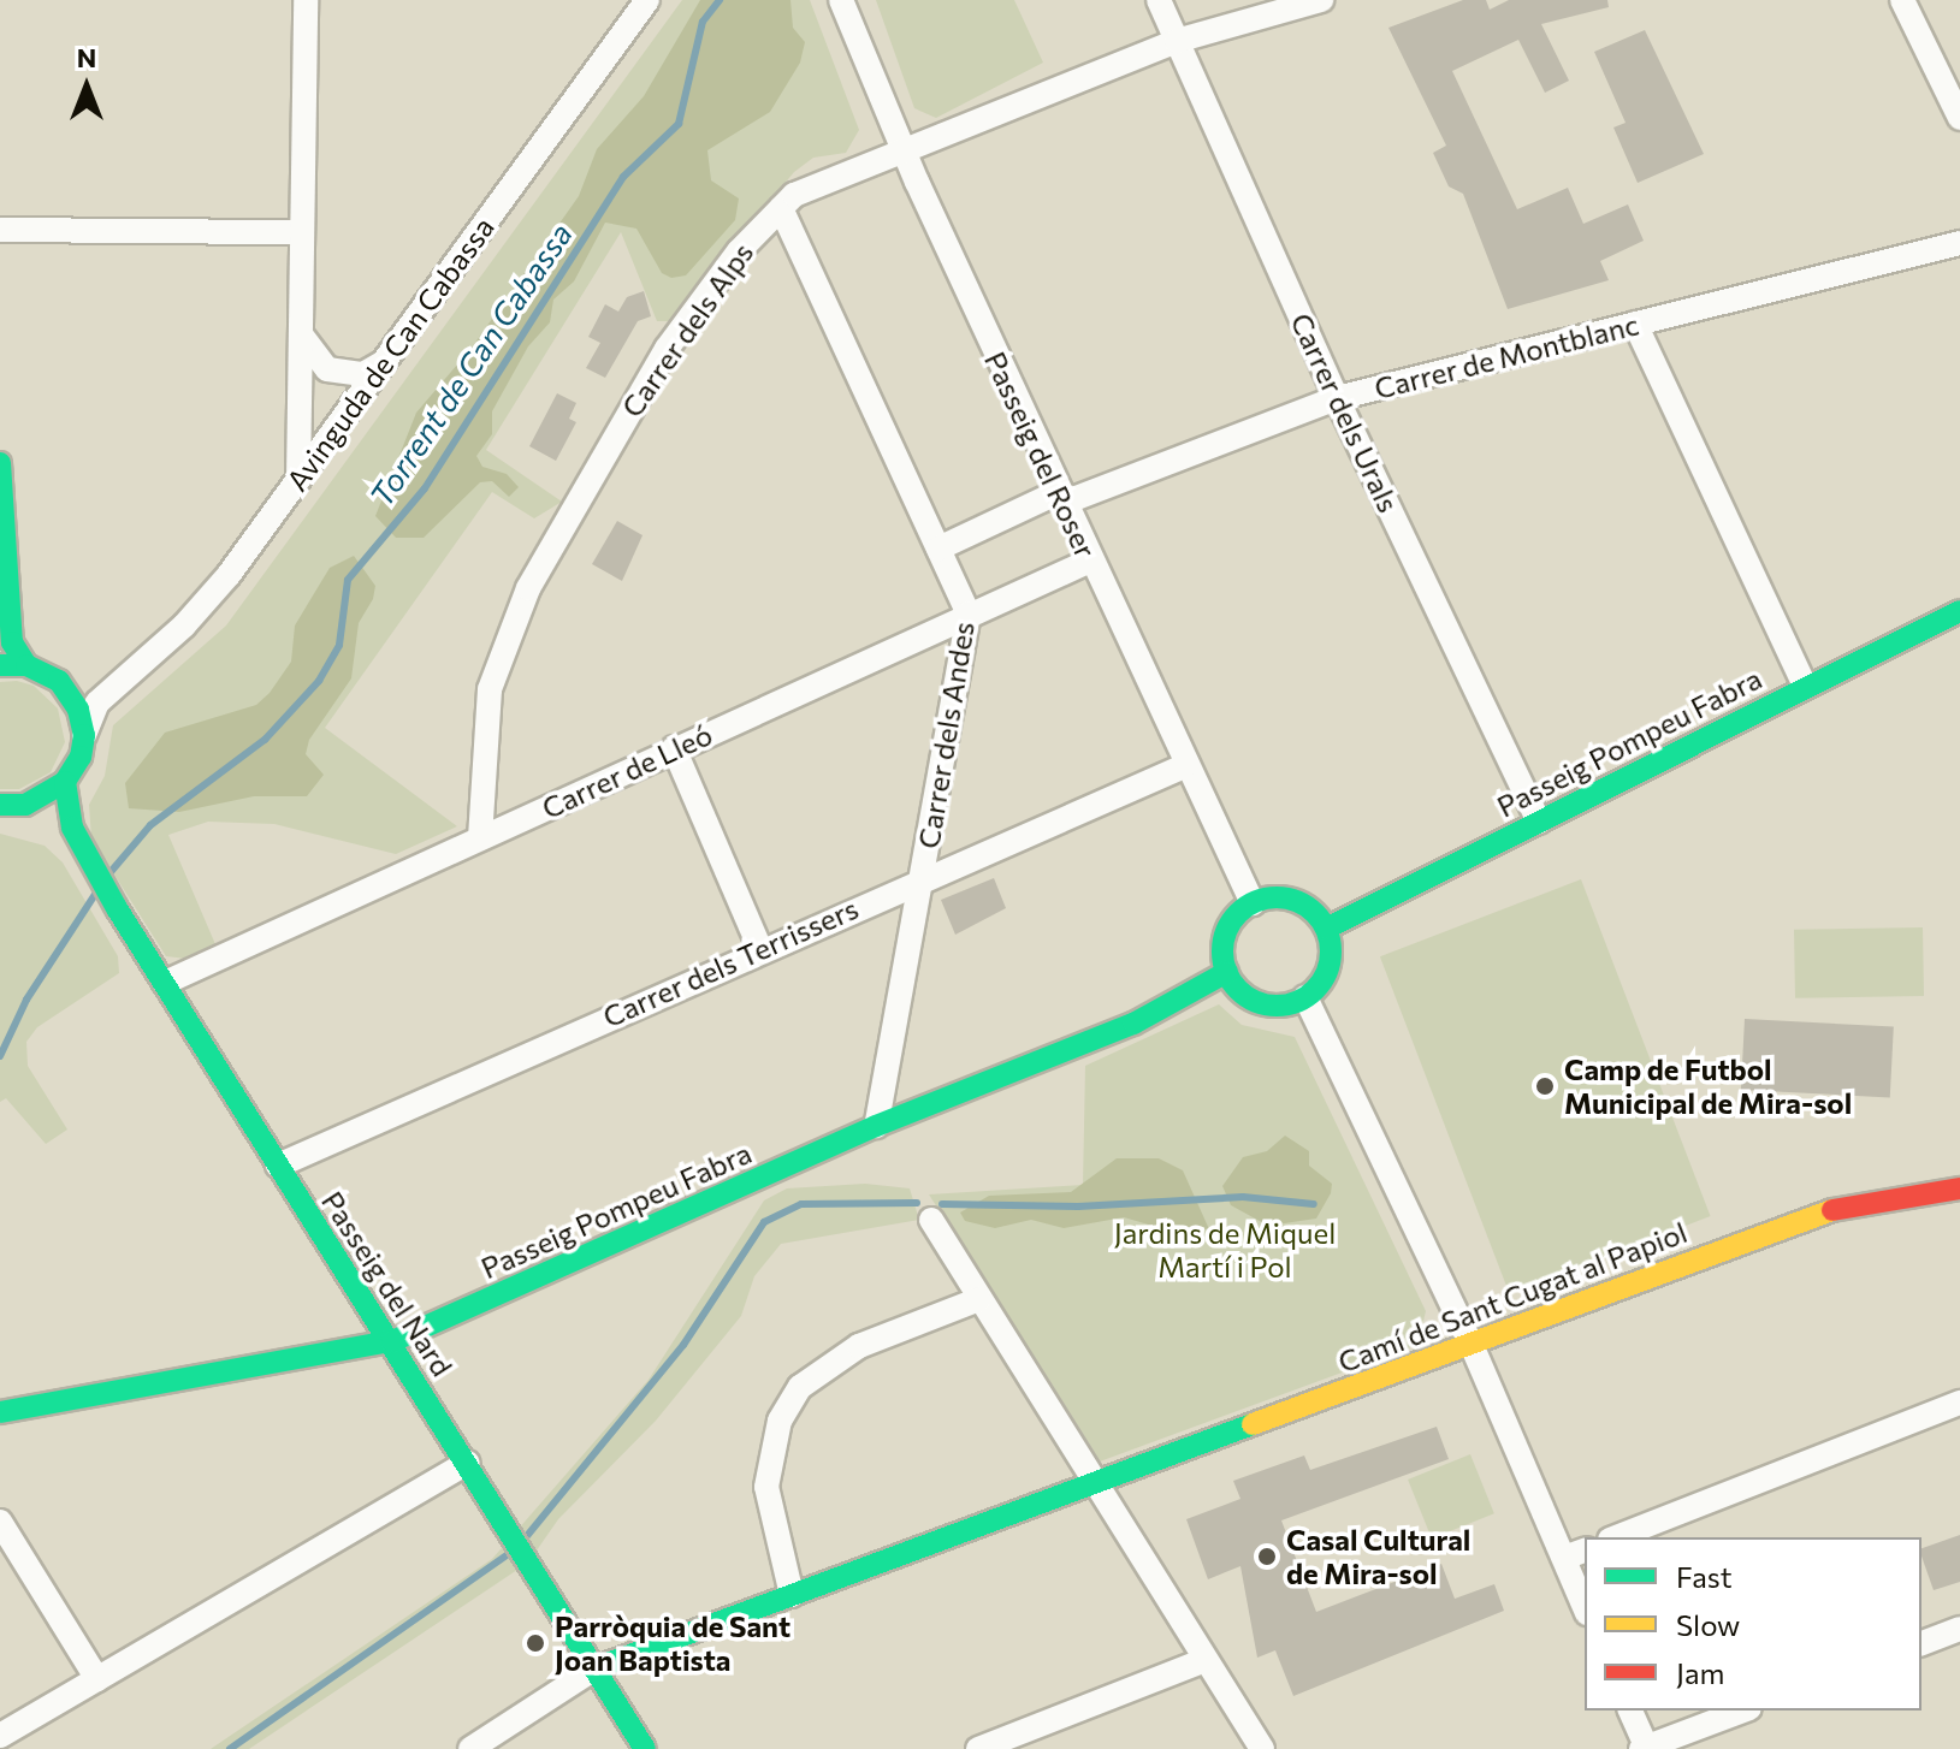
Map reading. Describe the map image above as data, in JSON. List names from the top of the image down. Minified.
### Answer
{"streets":{"street":["Carrer dels Alps","Avinguda de Can Cabassa","Carrer de Montblanc","Carrer dels Urals","Passeig del Roser","Carrer dels Andes","Passeig Pompeu Fabra","Carrer de Lleó","Carrer dels Terrissers","Passeig del Nard","Camí de Sant Cugat al Papiol"]},"crossings":[["Carrer dels Alps","Carrer dels Urals"],["Carrer dels Alps","Passeig del Roser"],["Carrer dels Alps","Carrer dels Andes"],["Carrer dels Alps","Carrer de Lleó"],["Carrer de Montblanc","Carrer dels Urals"],["Carrer de Montblanc","Passeig del Roser"],["Carrer de Montblanc","Carrer dels Andes"],["Carrer dels Urals","Passeig Pompeu Fabra"],["Passeig del Roser","Passeig Pompeu Fabra"],["Passeig del Roser","Carrer de Lleó"],["Passeig del Roser","Carrer dels Terrissers"],["Carrer dels Andes","Passeig Pompeu Fabra"],["Carrer dels Andes","Carrer de Lleó"],["Carrer dels Andes","Carrer dels Terrissers"],["Passeig Pompeu Fabra","Passeig del Nard"],["Carrer de Lleó","Passeig del Nard"],["Carrer dels Terrissers","Passeig del Nard"],["Passeig del Nard","Camí de Sant Cugat al Papiol"]],"water":["Torrent de Can Cabassa"],"parks":["Jardins de Miquel Martí i Pol"],"places":["Camp de Futbol Municipal de Mira-sol","Casal Cultural de Mira-sol","Parròquia de Sant Joan Baptista"],"legend":["Fast","Slow","Jam"],"north":"top"}
